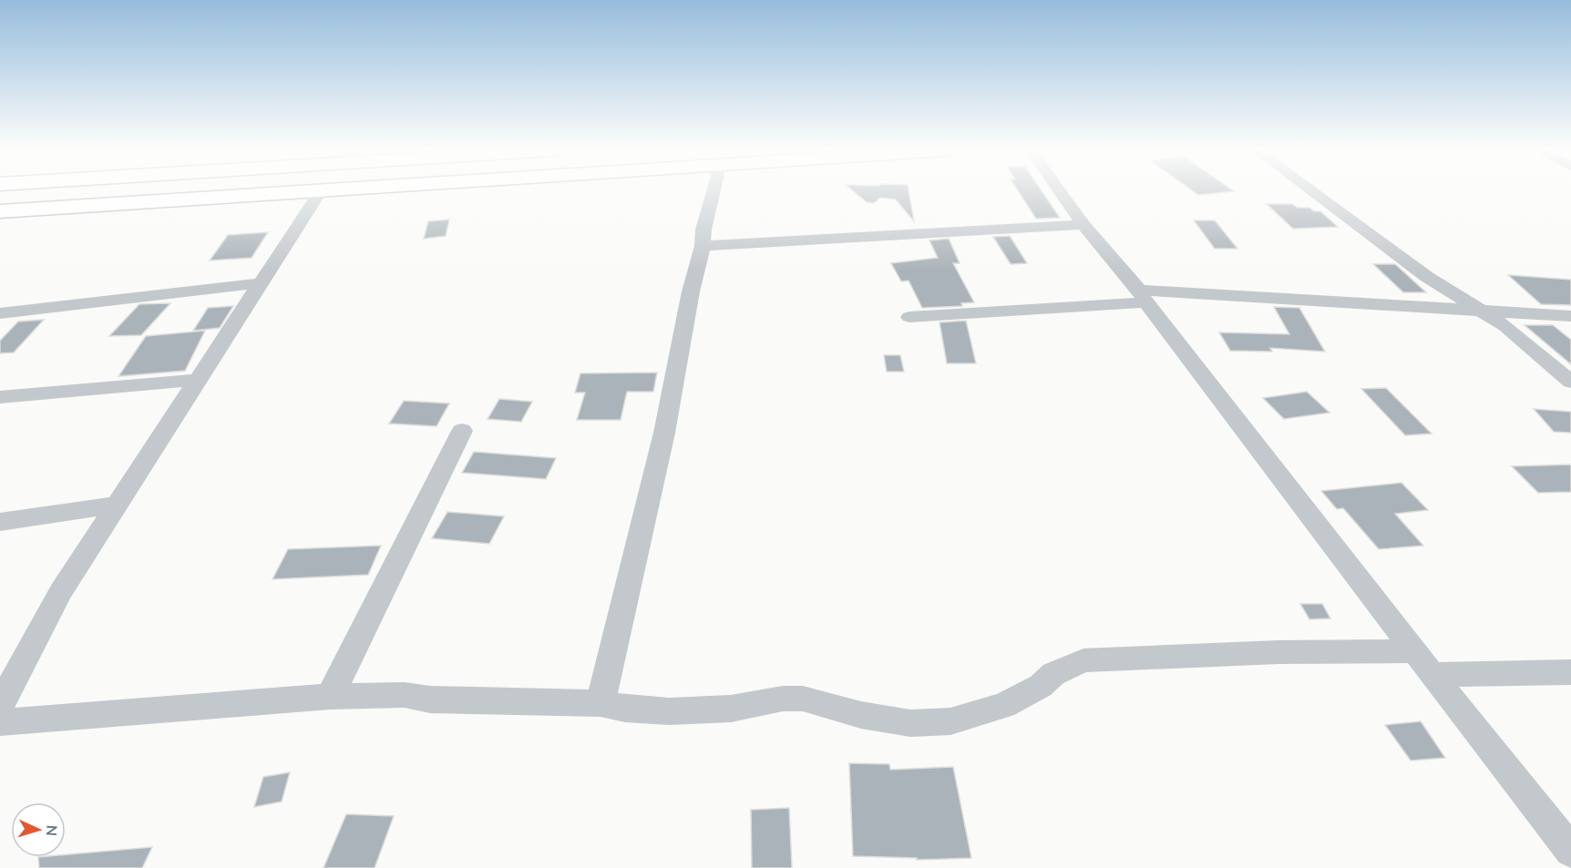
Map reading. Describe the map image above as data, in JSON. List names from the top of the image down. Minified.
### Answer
{"north":"right"}
